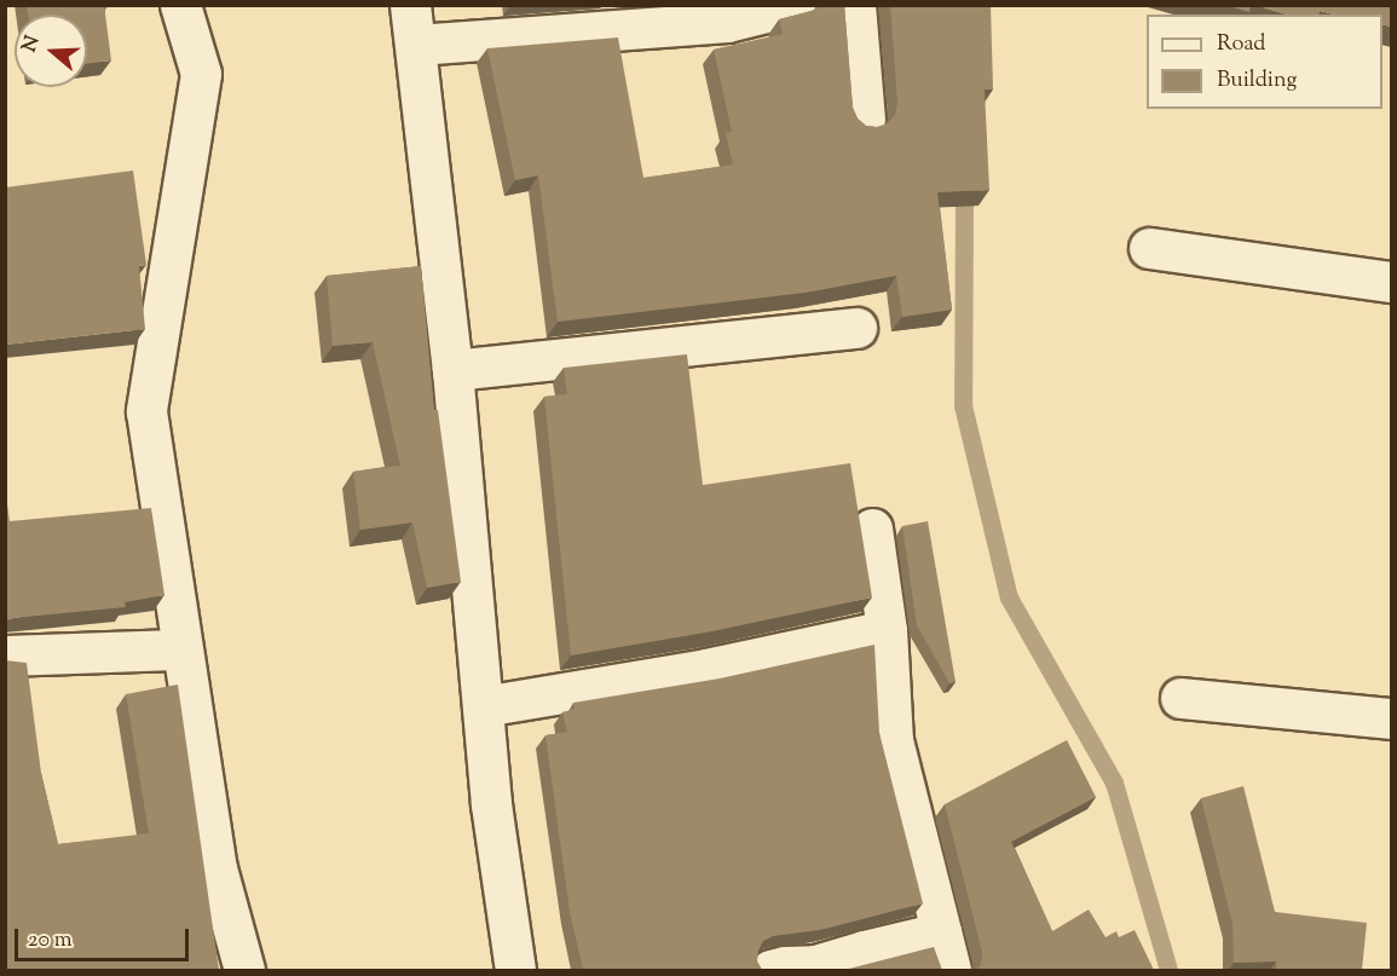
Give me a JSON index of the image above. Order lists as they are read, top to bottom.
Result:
{
  "legend": ["Road", "Building"],
  "scale_bar": "20 m",
  "north": "left"
}
